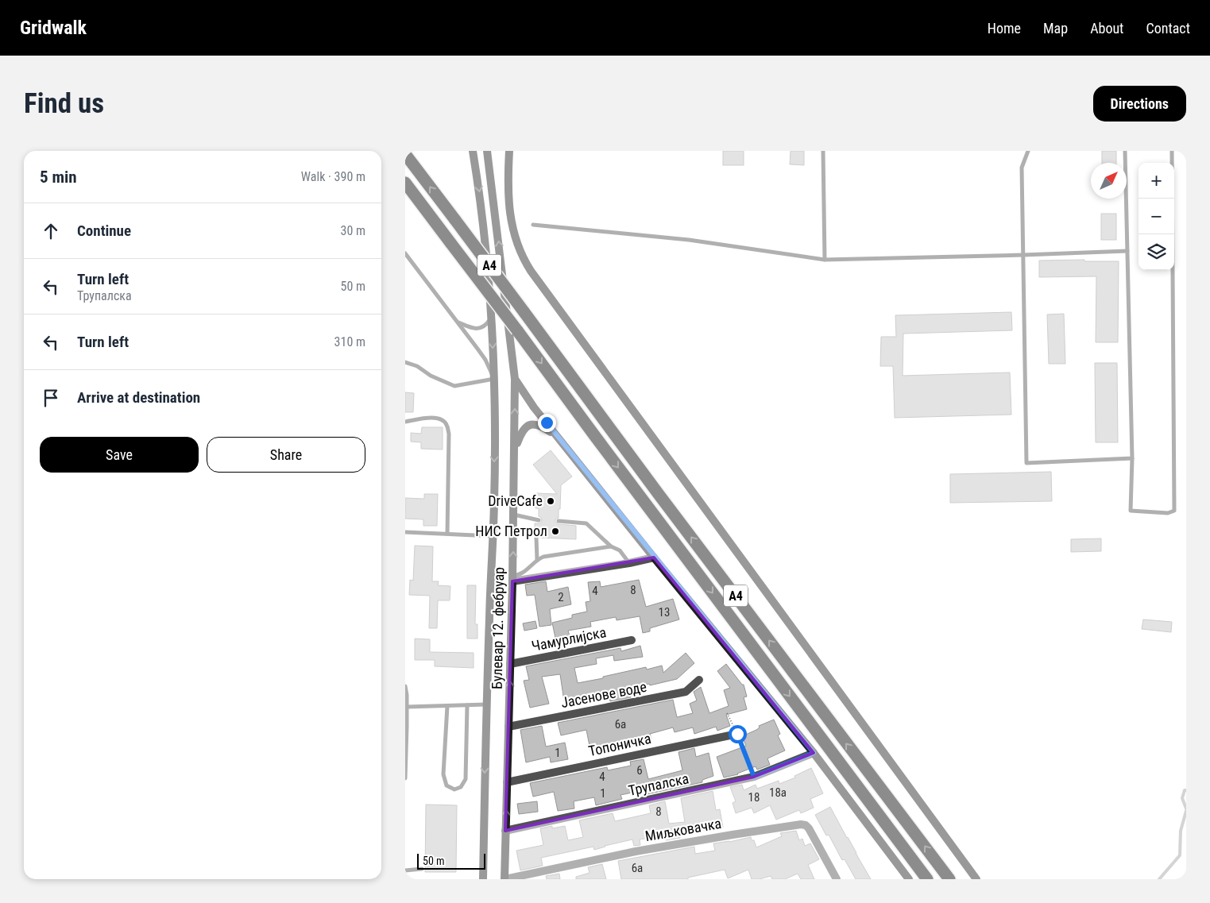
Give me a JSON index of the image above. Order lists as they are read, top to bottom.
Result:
{
  "streets": {
    "highway": ["A4"],
    "main road": ["Булевар 12. фебруар"],
    "street": [
      "Чамурлијска",
      "Јасенове воде",
      "Топоничка",
      "Трупалска",
      "Миљковачка"
    ]
  },
  "crossings": [
    ["Булевар 12. фебруар", "Чамурлијска"],
    ["Булевар 12. фебруар", "Јасенове воде"],
    ["Булевар 12. фебруар", "Топоничка"],
    ["Булевар 12. фебруар", "Трупалска"],
    ["Булевар 12. фебруар", "Миљковачка"]
  ],
  "places": ["DriveCafe", "НИС Петрол"],
  "house_numbers": [
    "8",
    "4",
    "2",
    "13",
    "6a",
    "1",
    "6",
    "4",
    "18a",
    "1",
    "18",
    "8",
    "6a"
  ],
  "scale_bar": "50 m",
  "north": "top right",
  "page": {
    "header": "Gridwalk",
    "nav": [
      "Home",
      "Map",
      "About",
      "Contact"
    ],
    "buttons": [
      "Directions",
      ["Save", "Share"]
    ],
    "title": "Find us",
    "heading": ["5 min", "Walk · 390 m"],
    "map_buttons": ["+", "−"],
    "list": [
      ["Continue", "30 m"],
      ["Turn left", "Трупалска", "50 m"],
      ["Turn left", "310 m"],
      "Arrive at destination"
    ],
    "scale": "50 m"
  }
}
